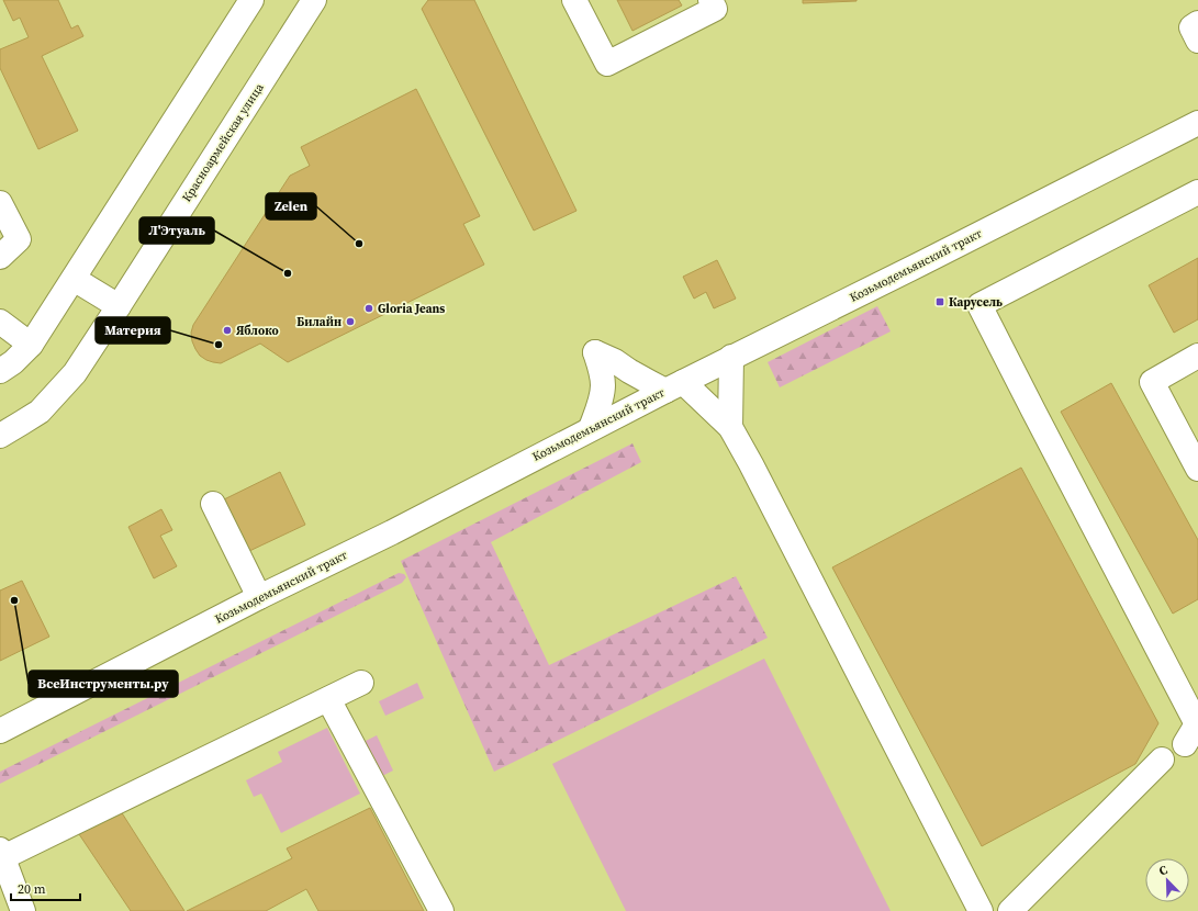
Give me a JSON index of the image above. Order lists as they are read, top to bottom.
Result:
{
  "streets": {
    "main road": ["Красноармейская улица", "Козьмодемьянский тракт"]
  },
  "places": {
    "other": [
      "Zelen",
      "Л'Этуаль",
      "Gloria Jeans",
      "Билайн",
      "Яблоко",
      "Материя",
      "ВсеИнструменты.ру"
    ],
    "transit": ["Карусель"]
  },
  "scale_bar": "20 m",
  "north": "top left"
}
